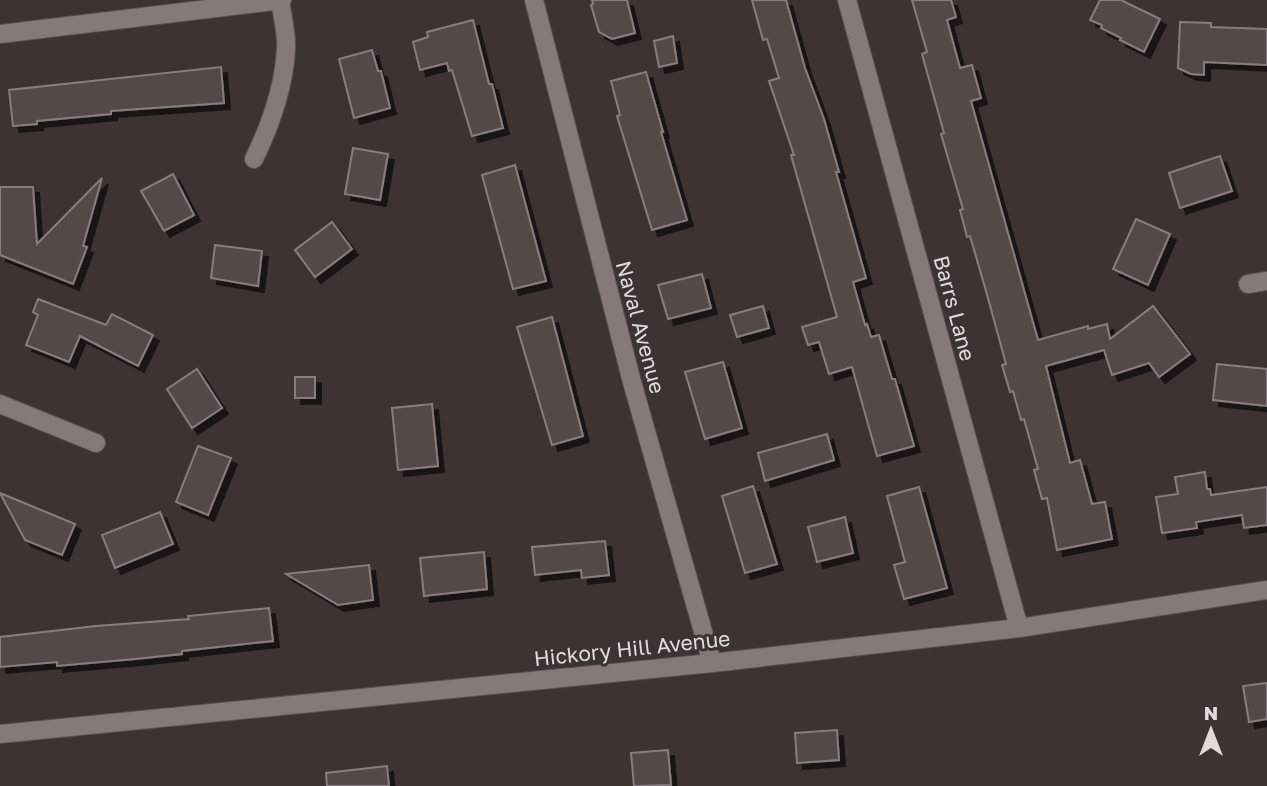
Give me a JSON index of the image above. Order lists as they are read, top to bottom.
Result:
{
  "streets": {
    "street": ["Barrs Lane", "Naval Avenue", "Hickory Hill Avenue"]
  },
  "crossings": [
    ["Barrs Lane", "Hickory Hill Avenue"],
    ["Naval Avenue", "Hickory Hill Avenue"]
  ],
  "north": "top"
}
